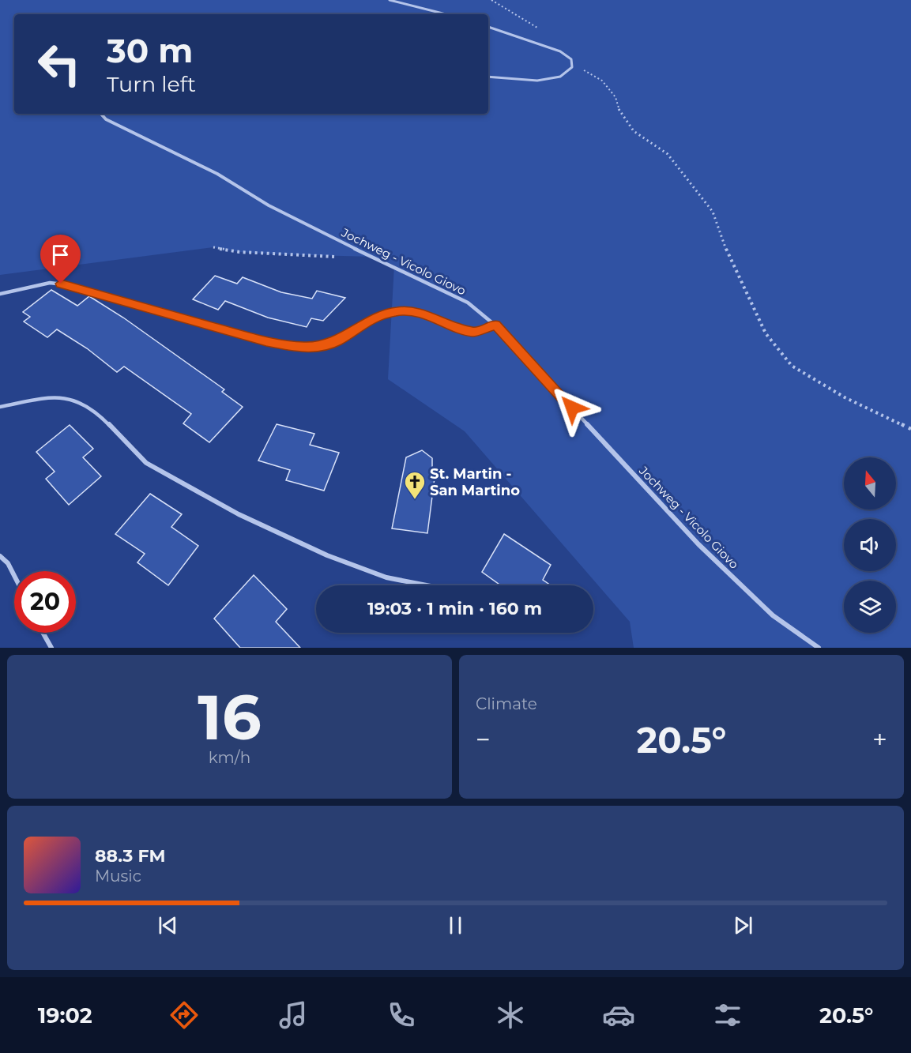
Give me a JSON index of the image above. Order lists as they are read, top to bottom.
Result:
{
  "streets": {
    "lane": ["Jochweg - Vicolo Giovo"]
  },
  "places": {
    "church": ["St. Martin - San Martino"]
  },
  "north": "top",
  "page": {
    "turn": ["30 m", "Turn left"],
    "limit": "20",
    "trip": "19:03 · 1 min · 160 m",
    "tile": [
      ["16", "km/h"],
      "Climate"
    ],
    "heat": ["−", "20.5°", "+"],
    "song": ["88.3 FM", "Music"],
    "tabs": ["19:02", "20.5°"]
  }
}
